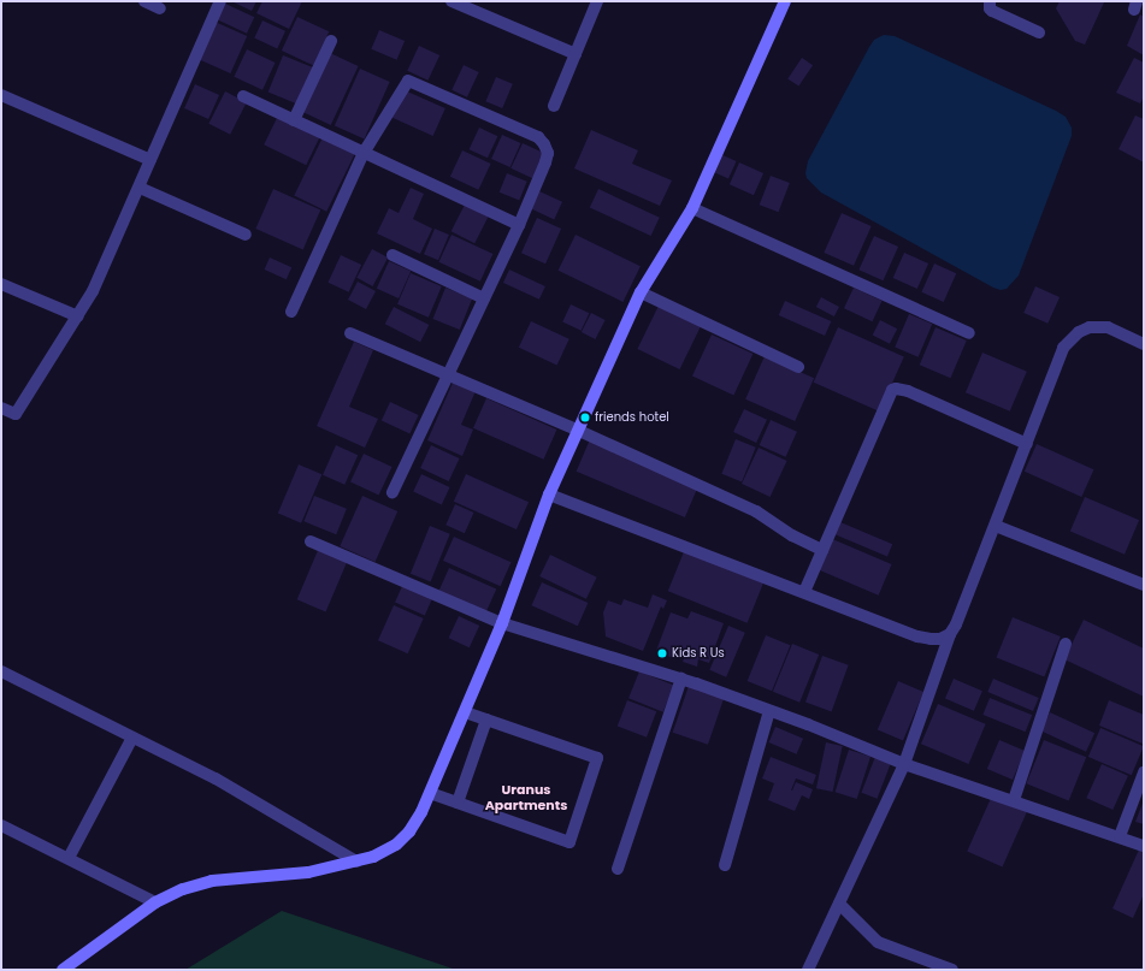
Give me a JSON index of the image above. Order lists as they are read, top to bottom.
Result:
{
  "districts": ["Uranus Apartments"],
  "places": ["friends hotel", "Kids R Us"]
}
